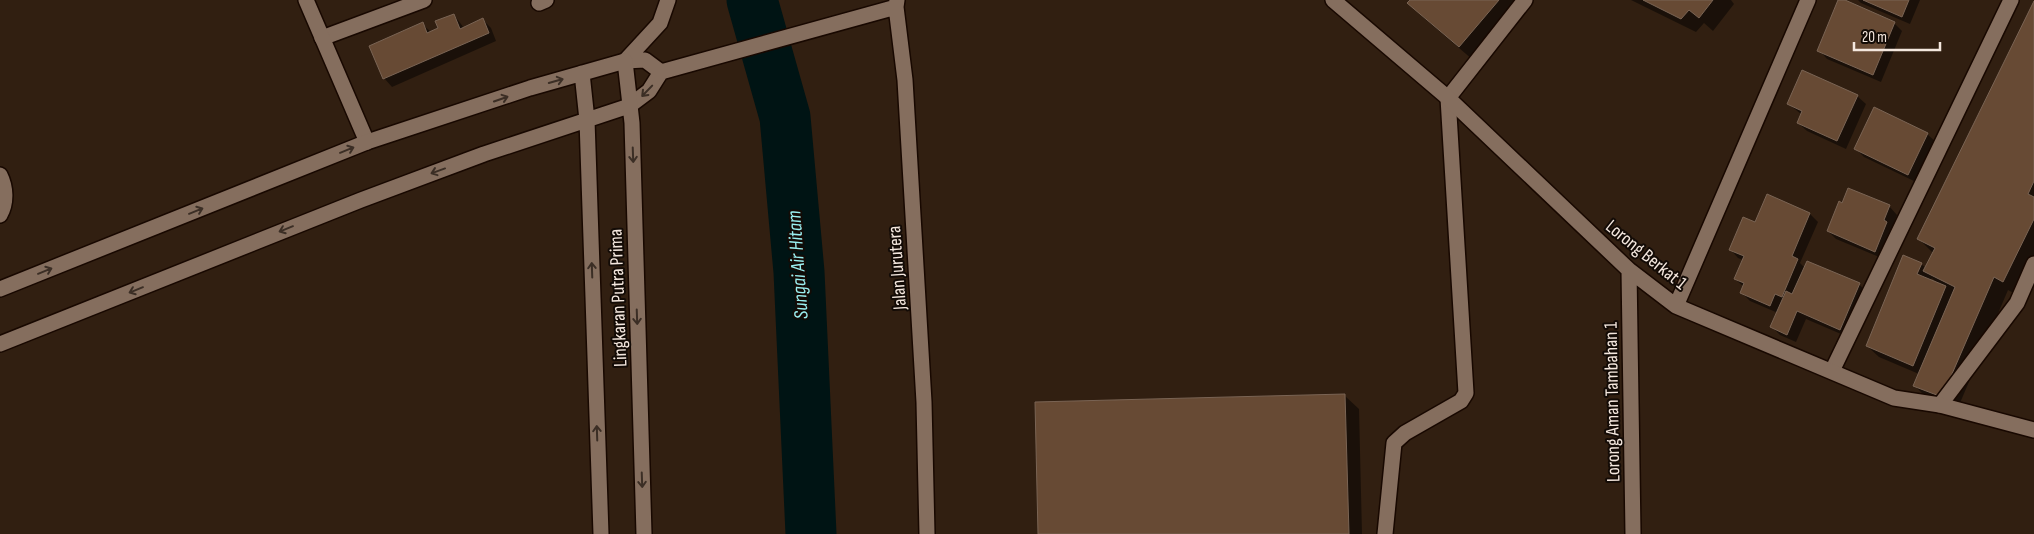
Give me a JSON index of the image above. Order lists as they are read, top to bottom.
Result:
{
  "streets": {
    "street": [
      "Lorong Berkat 1",
      "Jalan Jurutera",
      "Lingkaran Putra Prima",
      "Lorong Aman Tambahan 1"
    ]
  },
  "crossings": [
    ["Lorong Berkat 1", "Lorong Aman Tambahan 1"]
  ],
  "water": ["Sungai Air Hitam"],
  "scale_bar": "20 m"
}
